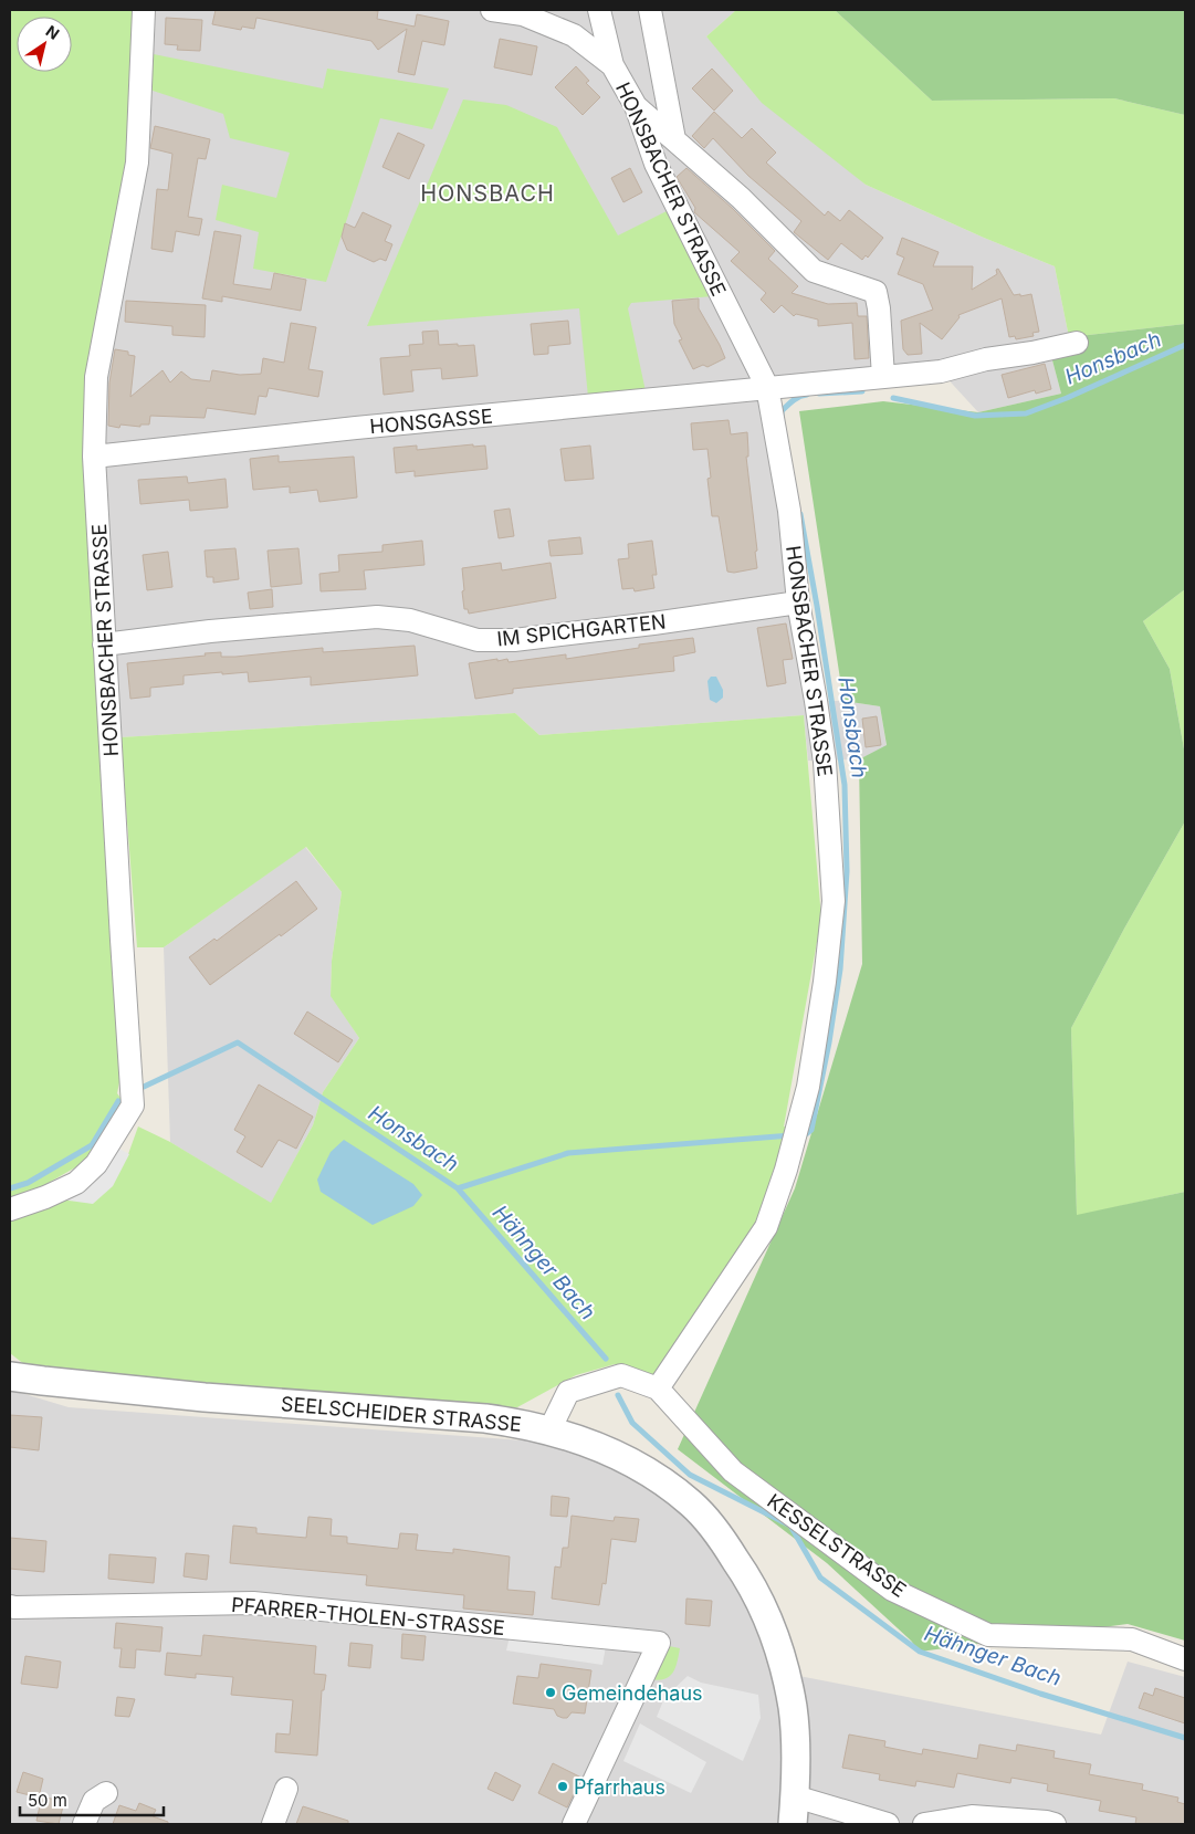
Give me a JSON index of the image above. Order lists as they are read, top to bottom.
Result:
{
  "streets": {
    "street": [
      "HONSBACHER STRASSE",
      "HONSGASSE",
      "IM SPICHGARTEN",
      "SEELSCHEIDER STRASSE",
      "KESSELSTRASSE",
      "PFARRER-THOLEN-STRASSE"
    ]
  },
  "crossings": [
    ["HONSBACHER STRASSE", "HONSGASSE"],
    ["HONSBACHER STRASSE", "IM SPICHGARTEN"],
    ["HONSBACHER STRASSE", "KESSELSTRASSE"],
    ["SEELSCHEIDER STRASSE", "KESSELSTRASSE"]
  ],
  "districts": ["HONSBACH"],
  "water": ["Honsbach", "Hähnger Bach"],
  "places": ["Gemeindehaus", "Pfarrhaus"],
  "scale_bar": "50 m",
  "north": "top right"
}
